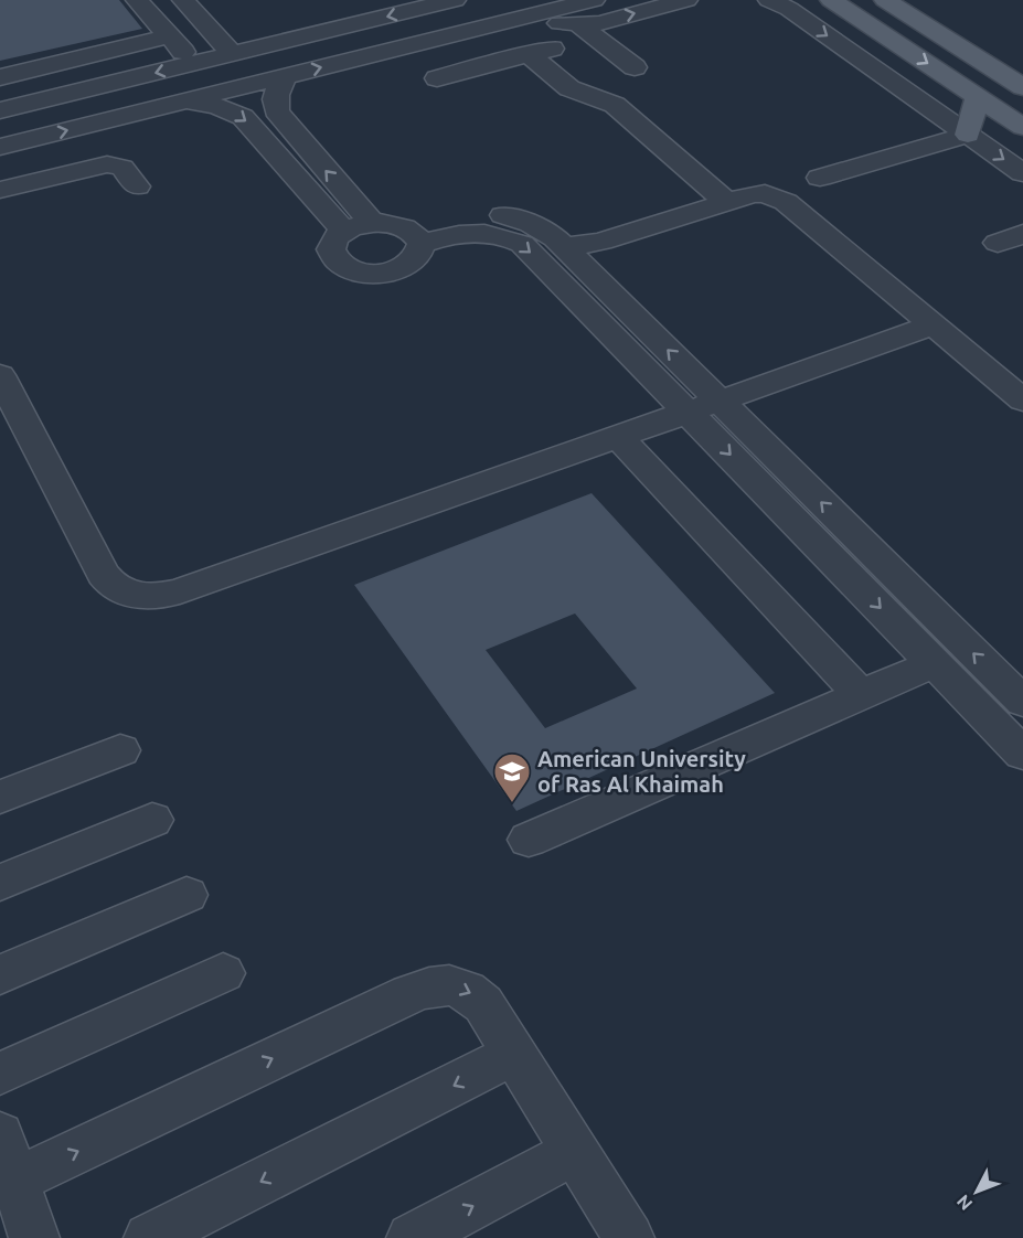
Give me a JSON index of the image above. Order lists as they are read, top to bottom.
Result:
{
  "places": {
    "school or university": ["American University of Ras Al Khaimah"]
  },
  "north": "bottom left"
}
